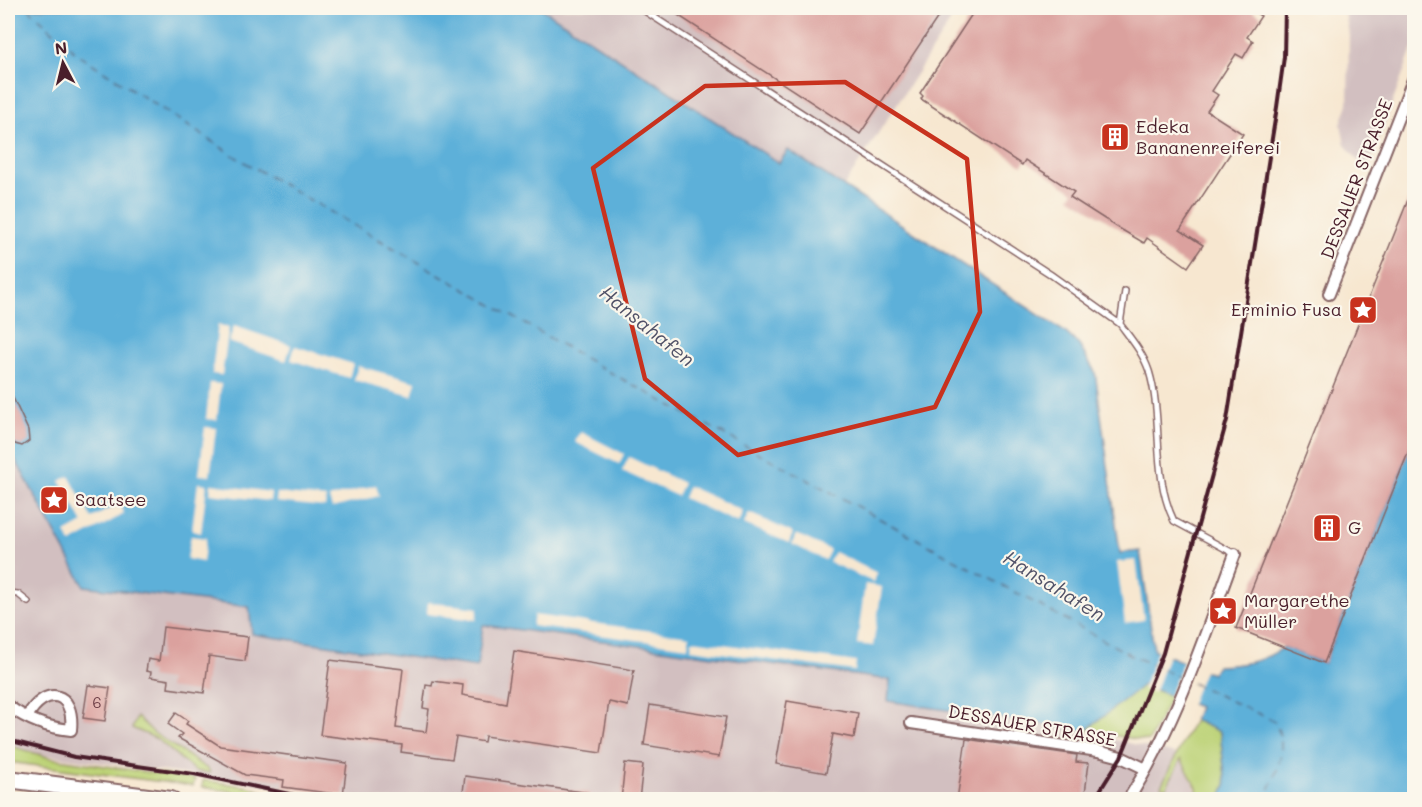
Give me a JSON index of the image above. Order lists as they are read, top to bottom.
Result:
{
  "streets": {
    "street": ["DESSAUER STRASSE"]
  },
  "water": ["Hansahafen"],
  "places": {
    "building": ["Edeka Bananenreiferei", "G"],
    "place": ["Erminio Fusa", "Saatsee", "Margarethe Müller"]
  },
  "house_numbers": ["6"],
  "north": "top"
}
